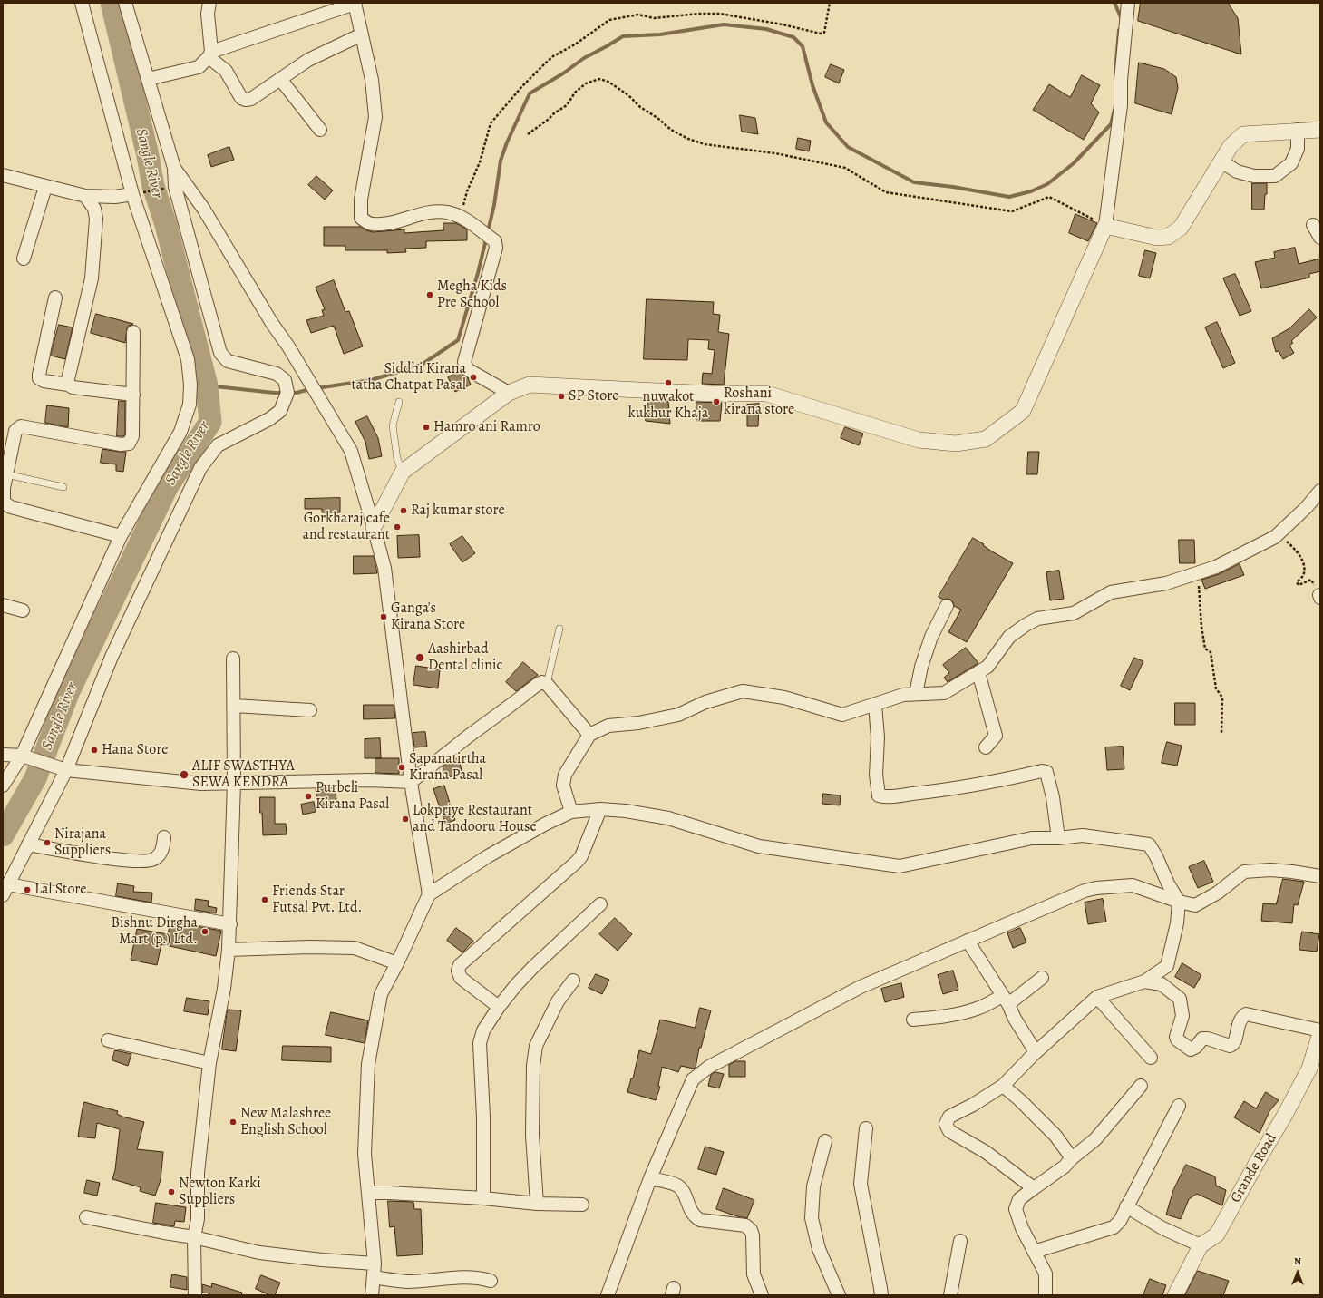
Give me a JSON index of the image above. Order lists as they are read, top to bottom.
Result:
{
  "streets": {
    "street": ["Grande Road"]
  },
  "water": ["Sangle River"],
  "places": [
    "Megha Kids Pre School",
    "Siddhi Kirana tatha Chatpat Pasal",
    "nuwakot kukhur Khaja",
    "SP Store",
    "Roshani kirana store",
    "Hamro ani Ramro",
    "Raj kumar store",
    "Gorkharaj cafe and restaurant",
    "Ganga's Kirana Store",
    "Aashirbad Dental clinic",
    "Hana Store",
    "Sapanatirtha Kirana Pasal",
    "ALIF SWASTHYA SEWA KENDRA",
    "Purbeli Kirana Pasal",
    "Lokpriye Restaurant and Tandooru House",
    "Nirajana Suppliers",
    "Lal Store",
    "Friends Star Futsal Pvt. Ltd.",
    "Bishnu Dirgha Mart (p.) Ltd.",
    "New Malashree English School",
    "Newton Karki Suppliers"
  ],
  "north": "top"
}
